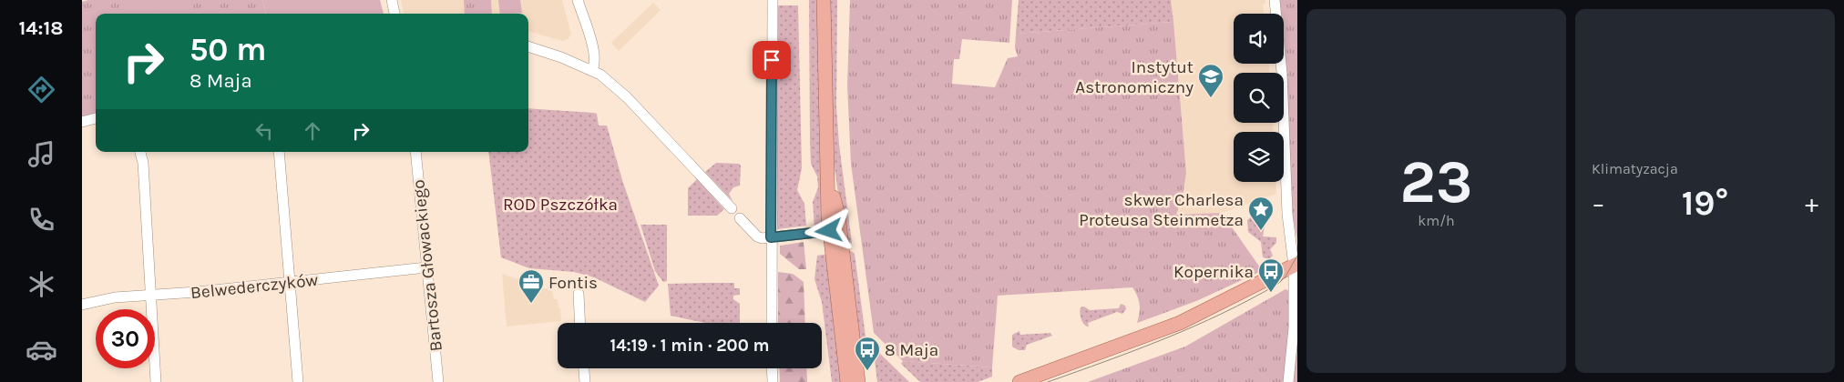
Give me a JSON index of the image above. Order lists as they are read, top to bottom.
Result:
{
  "streets": {
    "street": ["Bartosza Głowackiego", "Belwederczyków"]
  },
  "crossings": [
    ["Bartosza Głowackiego", "Belwederczyków"]
  ],
  "parks": ["ROD Pszczółka"],
  "places": {
    "school or university": ["Instytut Astronomiczny"],
    "place": ["skwer Charlesa Proteusa Steinmetza"],
    "bus stop": ["Kopernika", "8 Maja"],
    "office": ["Fontis"]
  },
  "page": {
    "tabs": "14:18",
    "tile": [
      ["23", "km/h"],
      "Klimatyzacja"
    ],
    "turn": ["50 m", "8 Maja"],
    "heat": ["−", "19°", "+"],
    "limit": "30",
    "trip": "14:19 · 1 min · 200 m"
  }
}
